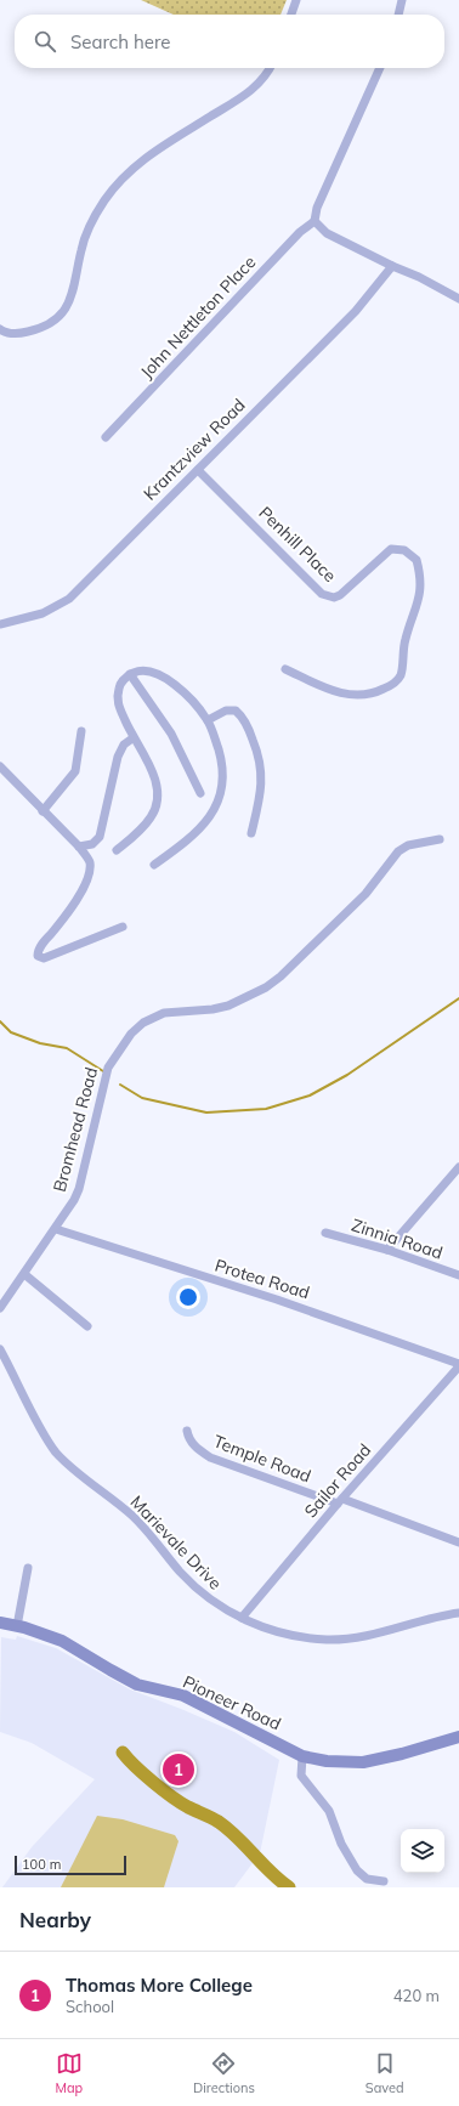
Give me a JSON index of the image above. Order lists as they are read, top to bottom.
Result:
{
  "streets": {
    "main road": ["Pioneer Road"],
    "street": [
      "John Nettleton Place",
      "Krantzview Road",
      "Penhill Place",
      "Bromhead Road",
      "Zinnia Road",
      "Protea Road",
      "Temple Road",
      "Sailor Road",
      "Marievale Drive"
    ]
  },
  "crossings": [
    ["Krantzview Road", "Penhill Place"],
    ["Bromhead Road", "Protea Road"],
    ["Protea Road", "Sailor Road"],
    ["Temple Road", "Sailor Road"],
    ["Sailor Road", "Marievale Drive"]
  ],
  "scale_bar": "100 m",
  "page": {
    "search": "Search here",
    "pins": "1",
    "scale": "100 m",
    "heading": "Nearby",
    "list": [
      {
        "mark": "1",
        "name": "Thomas More College",
        "note": "School",
        "value": "420 m"
      }
    ],
    "nav": ["Map", "Directions", "Saved"]
  }
}
